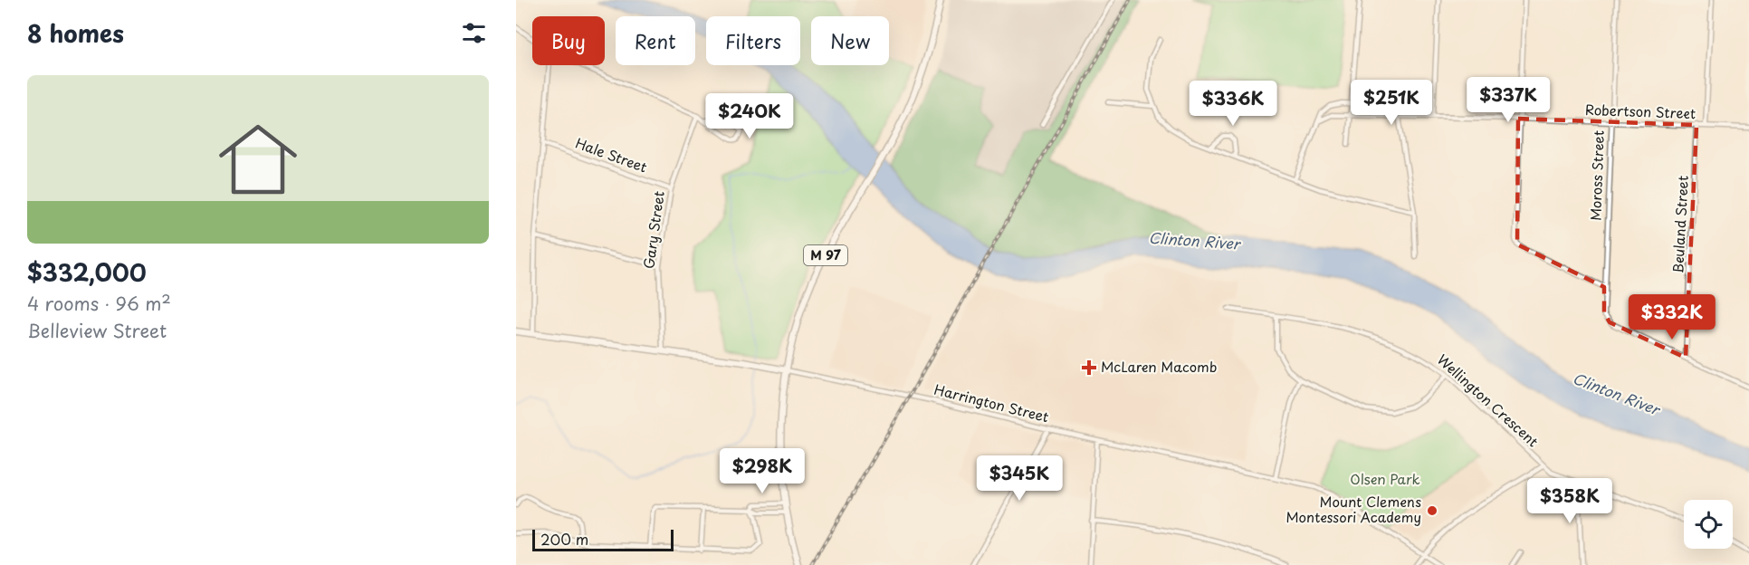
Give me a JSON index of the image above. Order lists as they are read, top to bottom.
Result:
{
  "streets": {
    "main road": ["M 97", "Harrington Street"],
    "street": [
      "Robertson Street",
      "Hale Street",
      "Moross Street",
      "Beuland Street",
      "Gary Street",
      "Wellington Crescent"
    ]
  },
  "crossings": [
    ["Robertson Street", "Moross Street"],
    ["Robertson Street", "Beuland Street"],
    ["Hale Street", "Gary Street"],
    ["Moross Street", "Beuland Street"],
    ["Gary Street", "Harrington Street"],
    ["M 97", "Harrington Street"]
  ],
  "water": ["Clinton River"],
  "parks": ["Olsen Park"],
  "places": {
    "health": ["McLaren Macomb"],
    "other": ["Mount Clemens Montessori Academy"]
  },
  "scale_bar": "200 m",
  "page": {
    "heading": "8 homes",
    "chip": [
      "Buy",
      "Rent",
      "Filters",
      "New"
    ],
    "list": [
      {
        "name": "$332,000",
        "note": "4 rooms · 96 m² · Belleview Street"
      }
    ],
    "price": [
      "$337K",
      "$251K",
      "$336K",
      "$240K",
      "$332K",
      "$298K",
      "$345K",
      "$358K"
    ],
    "scale": "200 m"
  }
}
